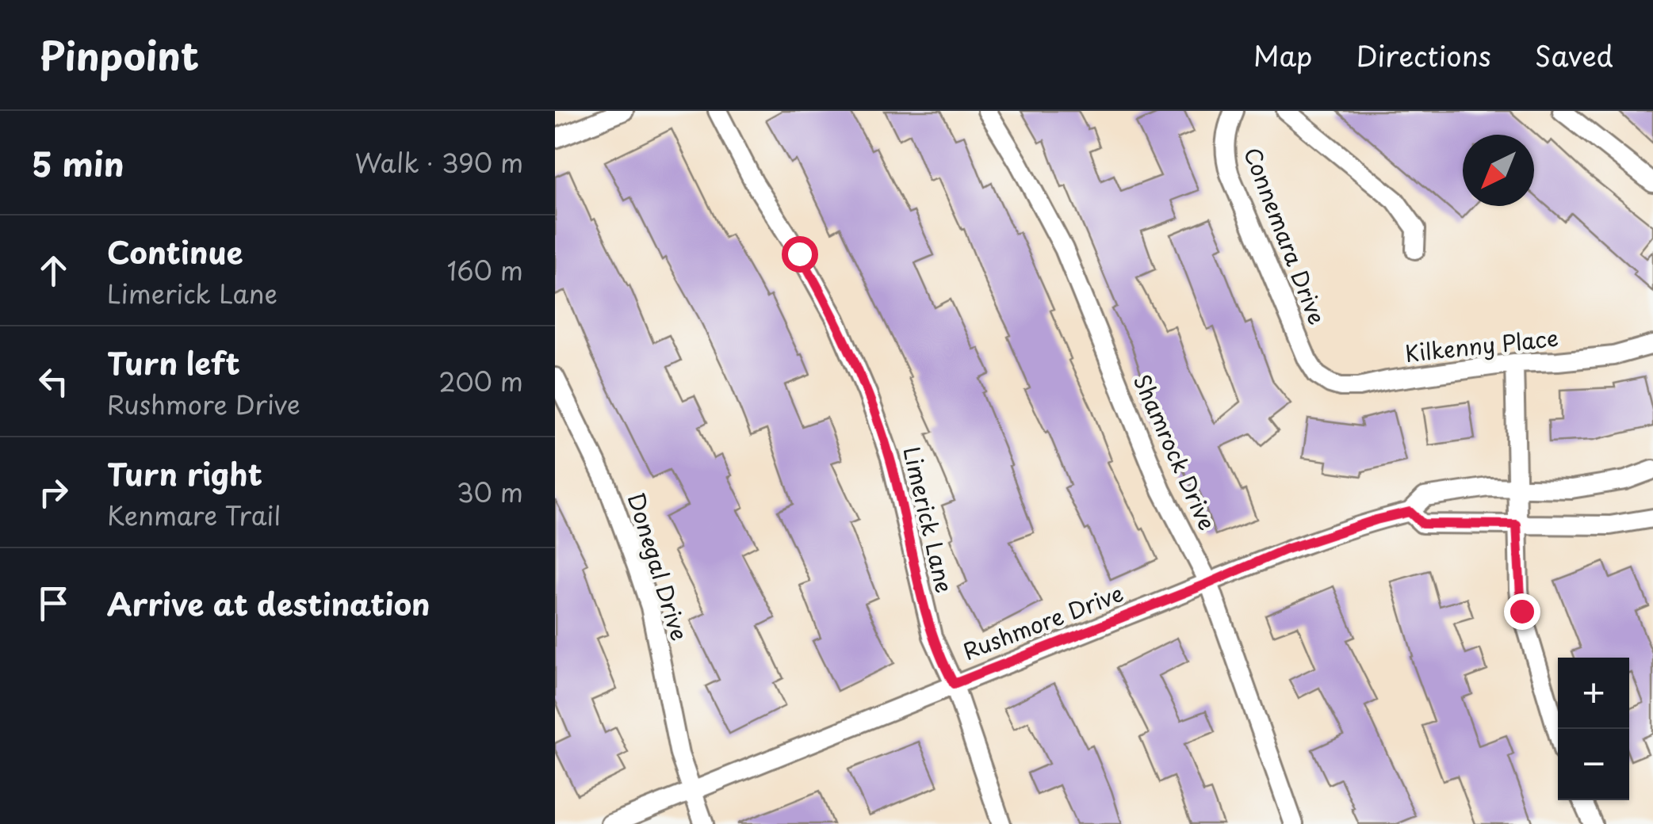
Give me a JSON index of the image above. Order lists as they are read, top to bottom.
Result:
{
  "streets": {
    "street": [
      "Connemara Drive",
      "Kilkenny Place",
      "Shamrock Drive",
      "Limerick Lane",
      "Donegal Drive",
      "Rushmore Drive"
    ]
  },
  "crossings": [
    ["Connemara Drive", "Kilkenny Place"],
    ["Shamrock Drive", "Rushmore Drive"],
    ["Limerick Lane", "Rushmore Drive"],
    ["Donegal Drive", "Rushmore Drive"]
  ],
  "north": "bottom left",
  "page": {
    "header": "Pinpoint",
    "nav": ["Map", "Directions", "Saved"],
    "heading": ["5 min", "Walk · 390 m"],
    "list": [
      ["Continue", "Limerick Lane", "160 m"],
      ["Turn left", "Rushmore Drive", "200 m"],
      ["Turn right", "Kenmare Trail", "30 m"],
      "Arrive at destination"
    ],
    "map_buttons": ["+", "−"]
  }
}
